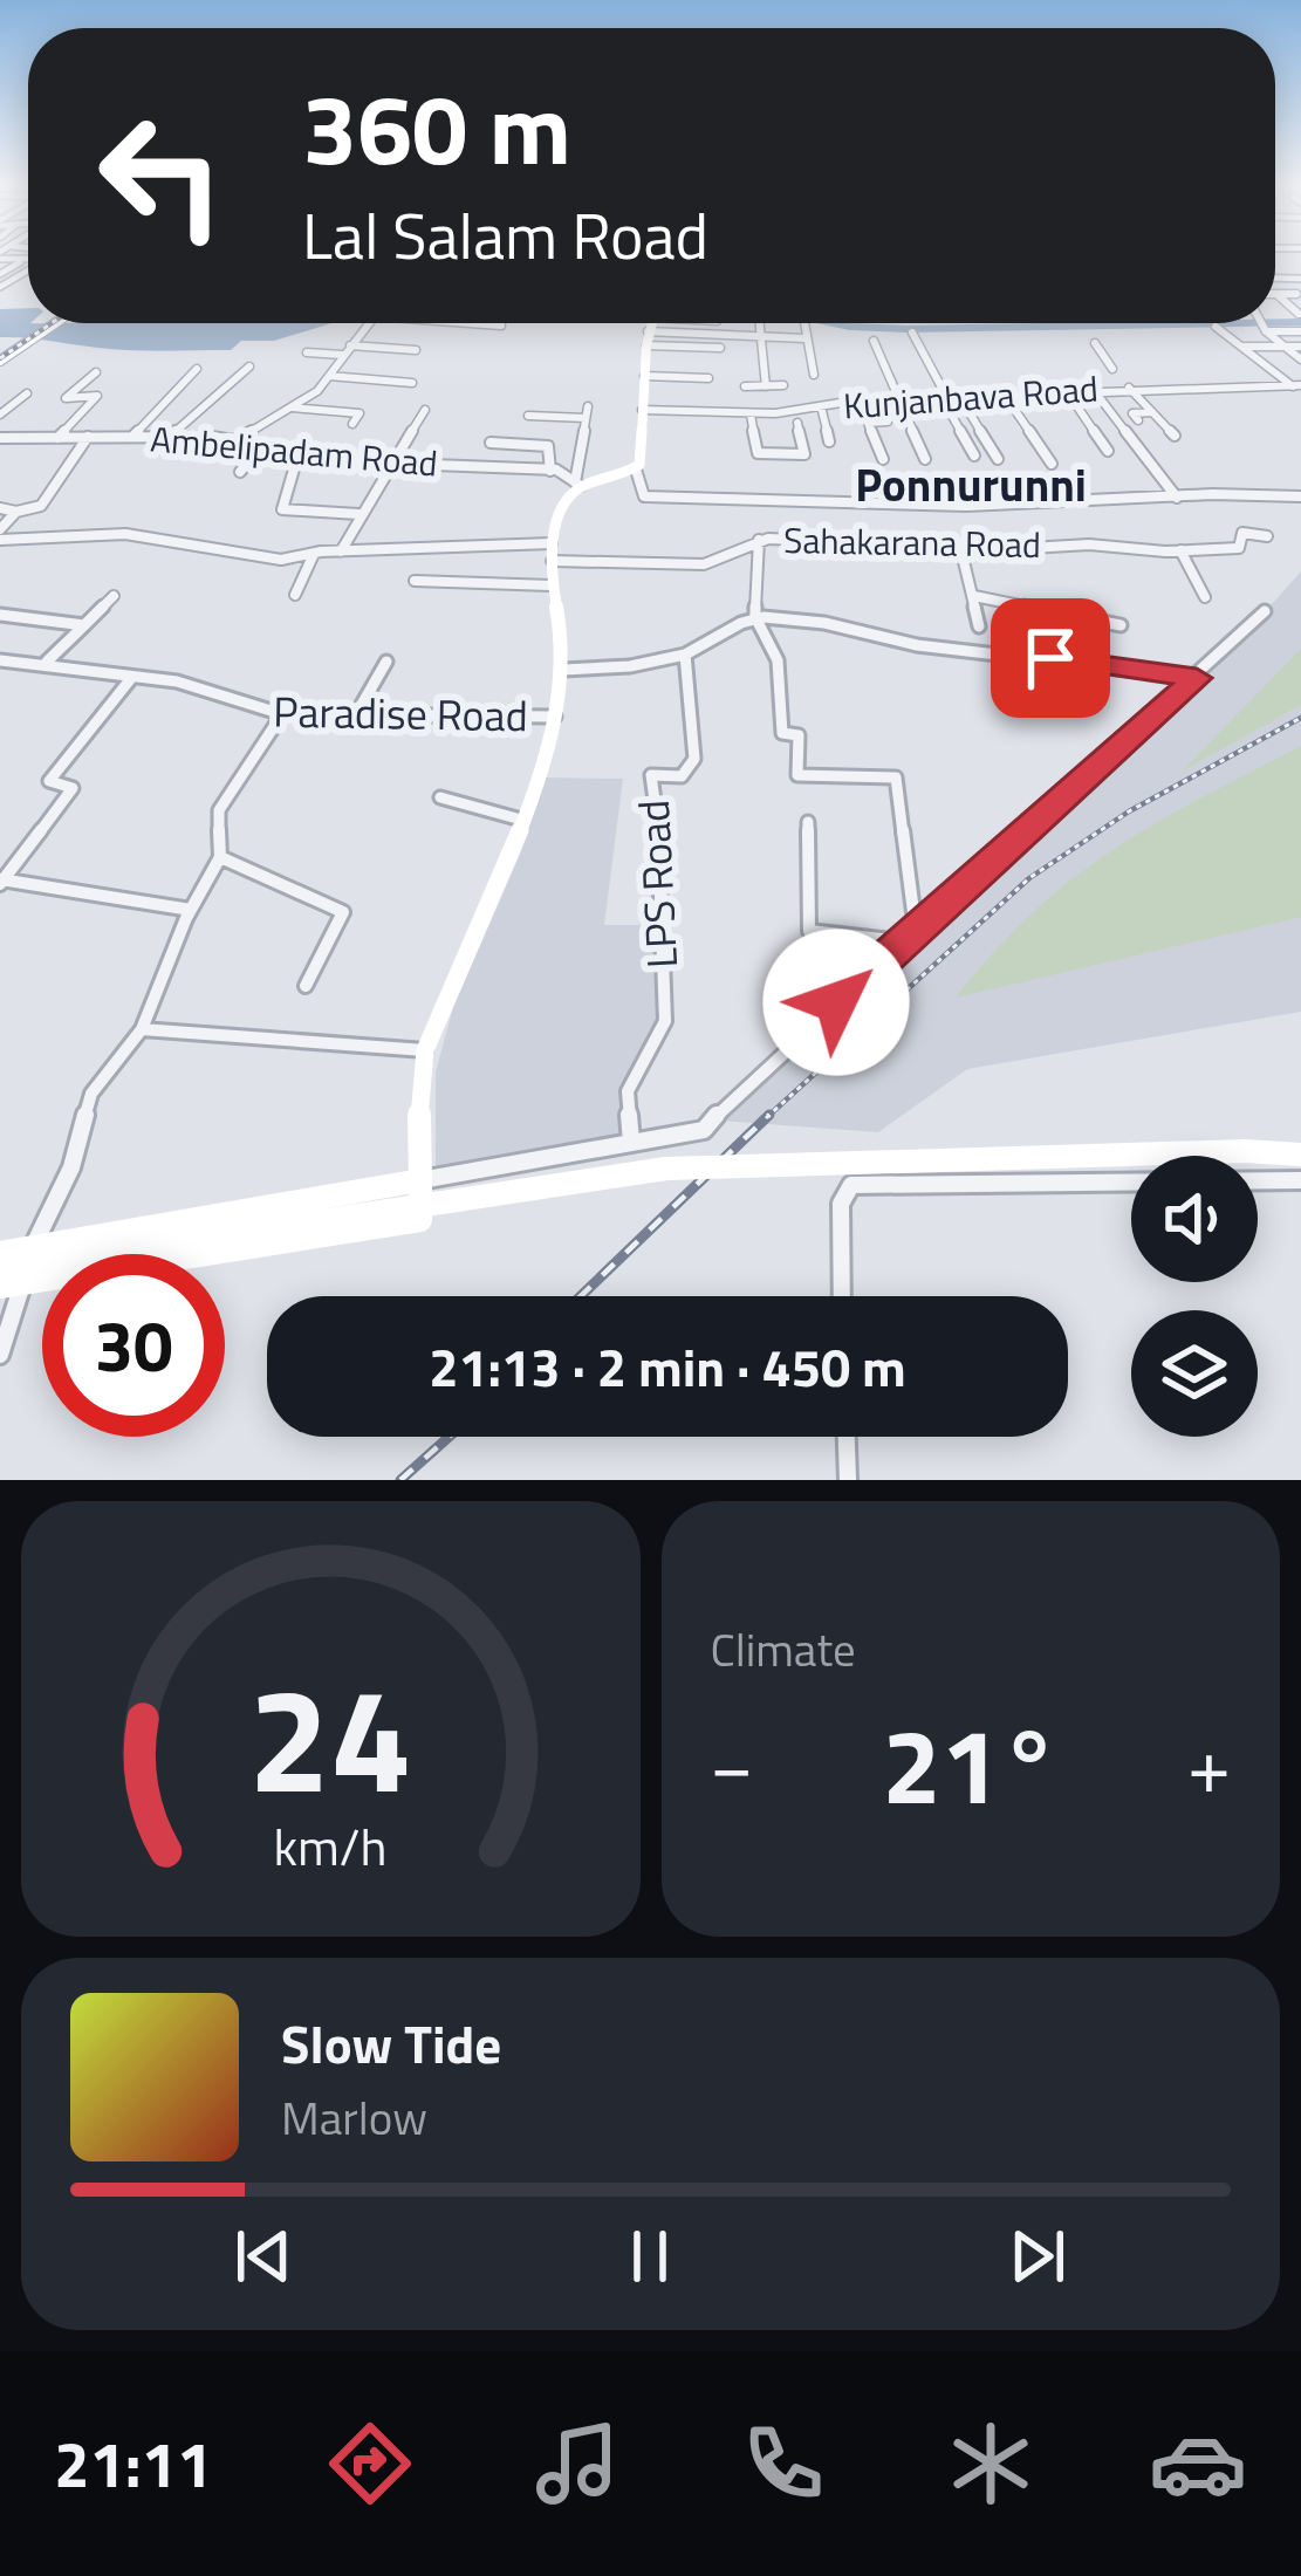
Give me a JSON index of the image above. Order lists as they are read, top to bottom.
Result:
{
  "streets": {
    "street": [
      "Kunjanbava Road",
      "Ambelipadam Road",
      "Sahakarana Road",
      "Paradise Road",
      "LPS Road"
    ]
  },
  "districts": ["Ponnurunni"],
  "page": {
    "turn": ["360 m", "Lal Salam Road"],
    "limit": "30",
    "trip": "21:13 · 2 min · 450 m",
    "tile": "Climate",
    "heat": ["−", "21°", "+"],
    "song": ["Slow Tide", "Marlow"],
    "tabs": "21:11",
    "gauge": ["24", "km/h"]
  }
}
